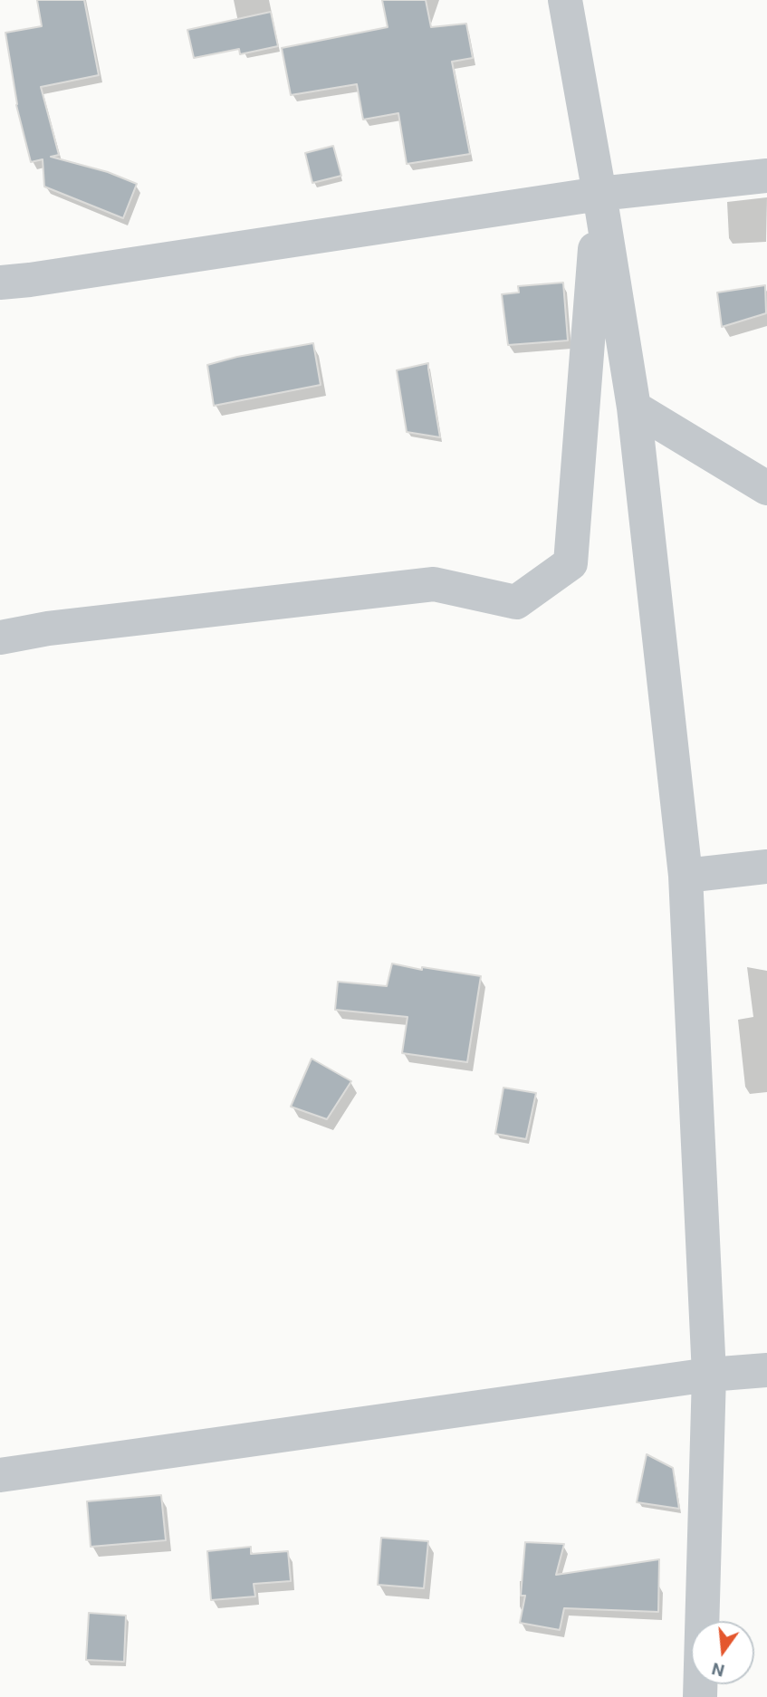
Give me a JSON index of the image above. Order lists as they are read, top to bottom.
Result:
{
  "north": "bottom"
}
